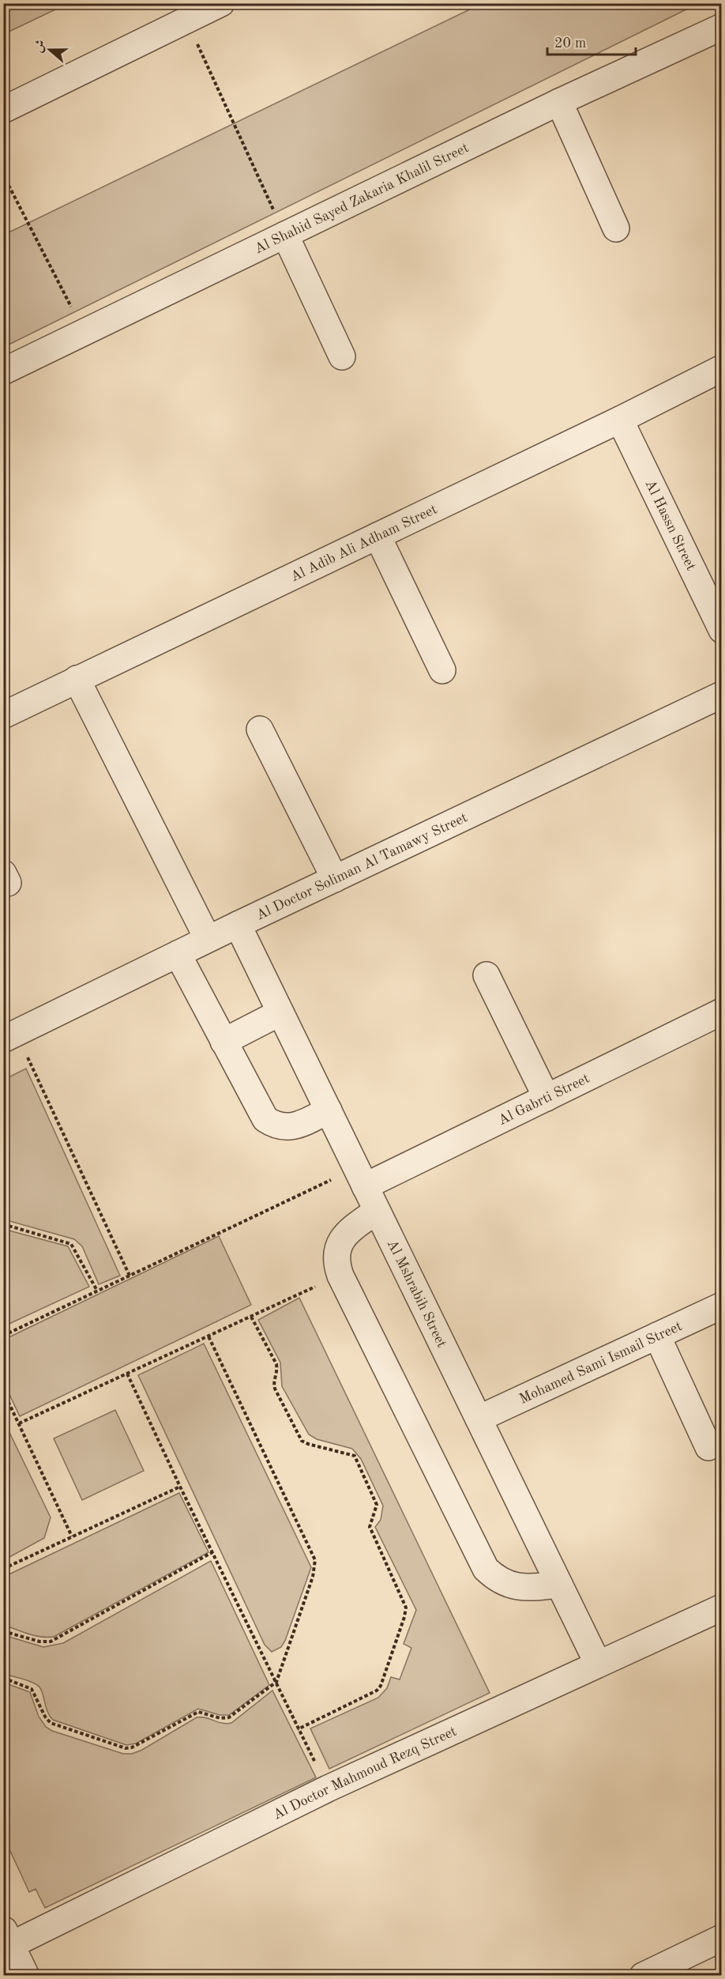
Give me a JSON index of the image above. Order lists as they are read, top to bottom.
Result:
{
  "streets": {
    "street": [
      "Al Shahid Sayed Zakaria Khalil Street",
      "Al Hassn Street",
      "Al Adib Ali Adham Street",
      "Al Doctor Soliman Al Tamawy Street",
      "Al Gabrti Street",
      "Al Mshrabih Street",
      "Mohamed Sami Ismail Street",
      "Al Doctor Mahmoud Rezq Street"
    ]
  },
  "crossings": [
    ["Al Hassn Street", "Al Adib Ali Adham Street"],
    ["Al Doctor Soliman Al Tamawy Street", "Al Mshrabih Street"],
    ["Al Gabrti Street", "Al Mshrabih Street"],
    ["Al Mshrabih Street", "Mohamed Sami Ismail Street"],
    ["Al Mshrabih Street", "Al Doctor Mahmoud Rezq Street"]
  ],
  "scale_bar": "20 m",
  "north": "left"
}
